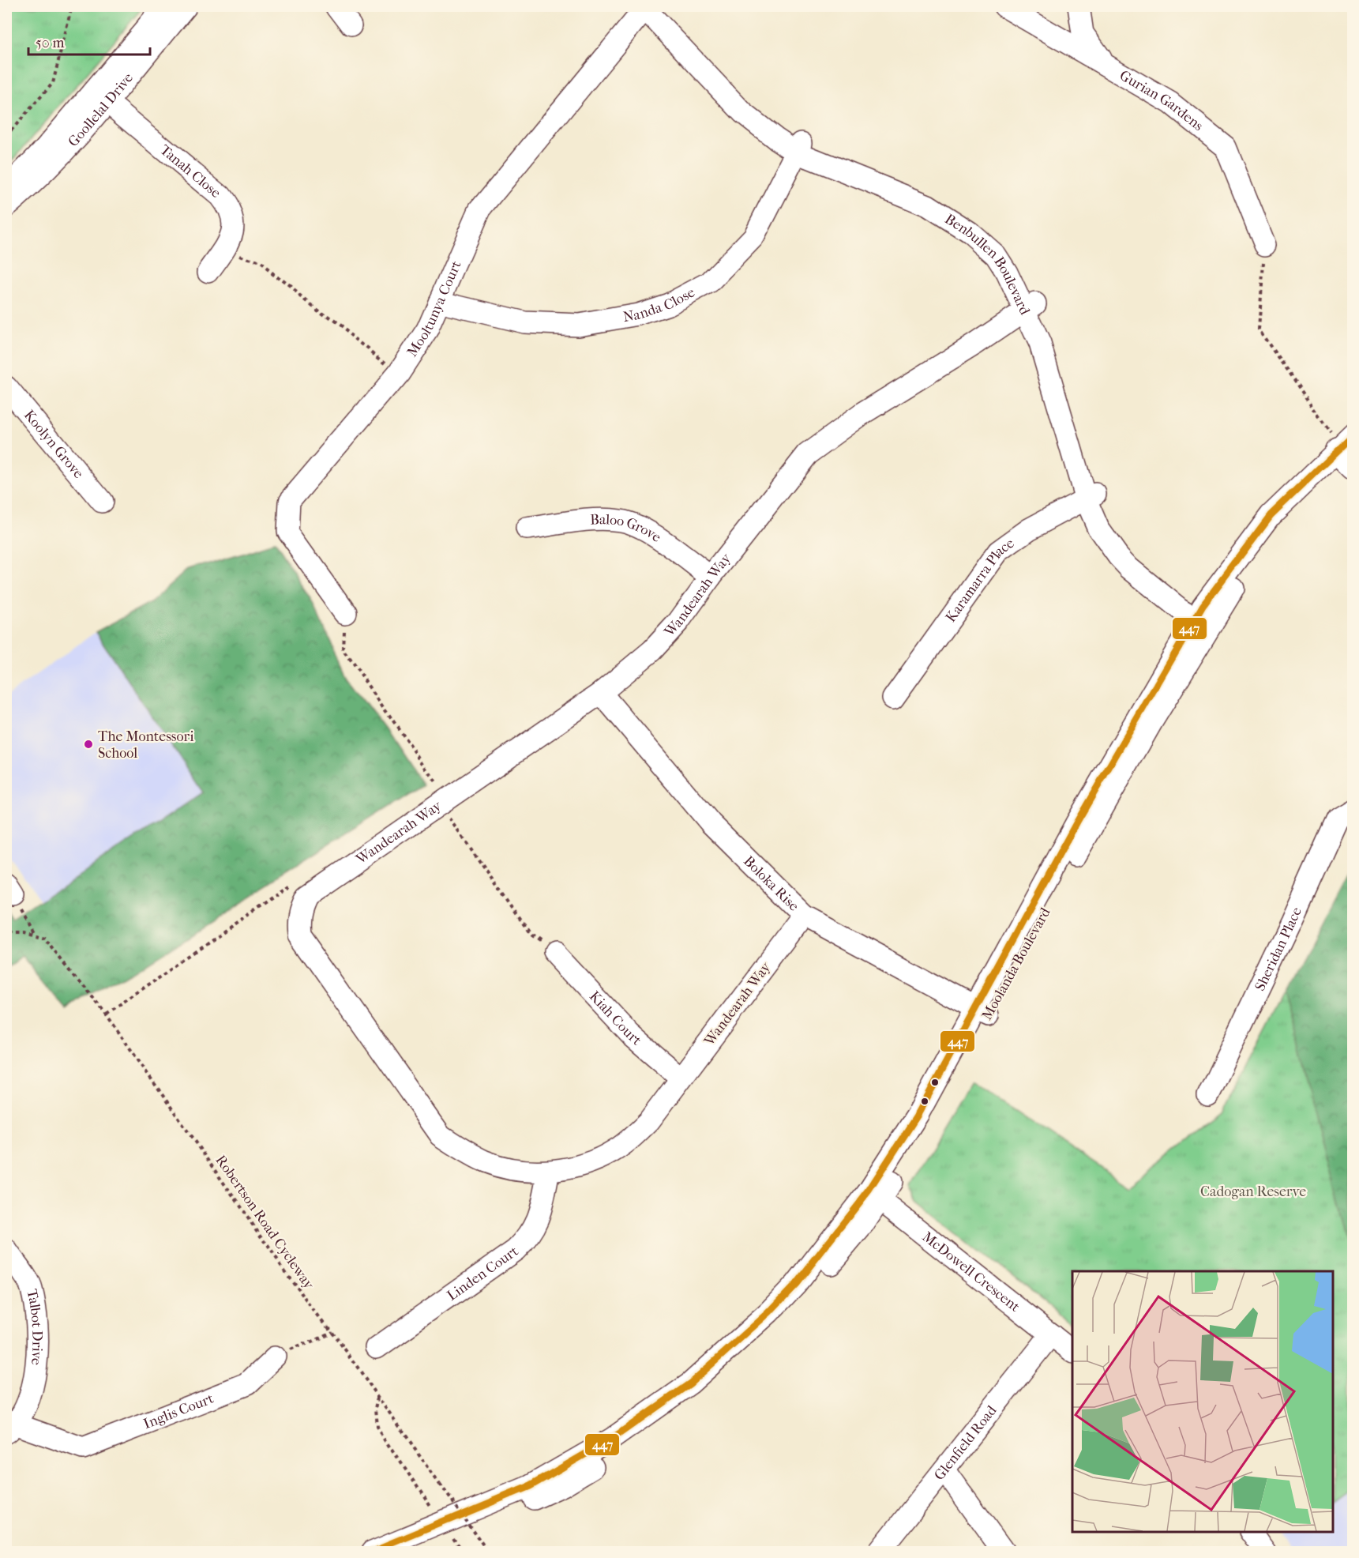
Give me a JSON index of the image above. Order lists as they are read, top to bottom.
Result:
{
  "streets": {
    "street": [
      "Gurian Gardens",
      "Goollelal Drive",
      "Tanah Close",
      "Benbullen Boulevard",
      "Nanda Close",
      "Mooltunya Court",
      "Koolyn Grove",
      "Baloo Grove",
      "Karamarra Place",
      "Wandearah Way",
      "Boloka Rise",
      "Sheridan Place",
      "Moolanda Boulevard",
      "Kiah Court",
      "McDowell Crescent",
      "Linden Court",
      "Talbot Drive",
      "Inglis Court",
      "Glenfield Road"
    ],
    "path": ["Robertson Road Cycleway"]
  },
  "crossings": [
    ["Goollelal Drive", "Tanah Close"],
    ["Benbullen Boulevard", "Nanda Close"],
    ["Benbullen Boulevard", "Mooltunya Court"],
    ["Benbullen Boulevard", "Karamarra Place"],
    ["Benbullen Boulevard", "Wandearah Way"],
    ["Benbullen Boulevard", "Moolanda Boulevard"],
    ["Nanda Close", "Mooltunya Court"],
    ["Baloo Grove", "Wandearah Way"],
    ["Wandearah Way", "Boloka Rise"],
    ["Wandearah Way", "Kiah Court"],
    ["Wandearah Way", "Linden Court"],
    ["Boloka Rise", "Moolanda Boulevard"],
    ["Moolanda Boulevard", "McDowell Crescent"],
    ["McDowell Crescent", "Glenfield Road"],
    ["Talbot Drive", "Inglis Court"]
  ],
  "parks": ["Cadogan Reserve"],
  "places": ["The Montessori School"],
  "lines": ["transit line 447"],
  "scale_bar": "50 m"
}
